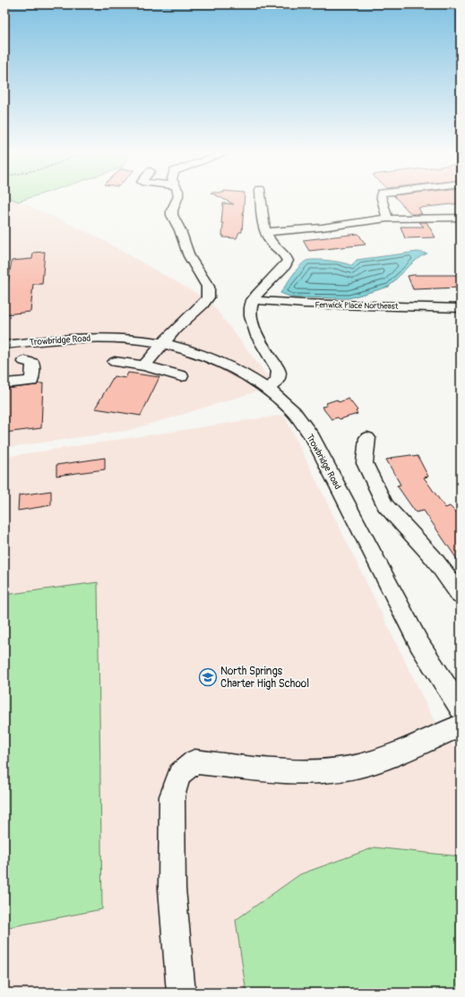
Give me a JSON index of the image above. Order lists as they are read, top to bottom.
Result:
{
  "streets": {
    "street": ["Fenwick Place Northeast", "Trowbridge Road"]
  },
  "places": {
    "school or university": ["North Springs Charter High School"]
  }
}
